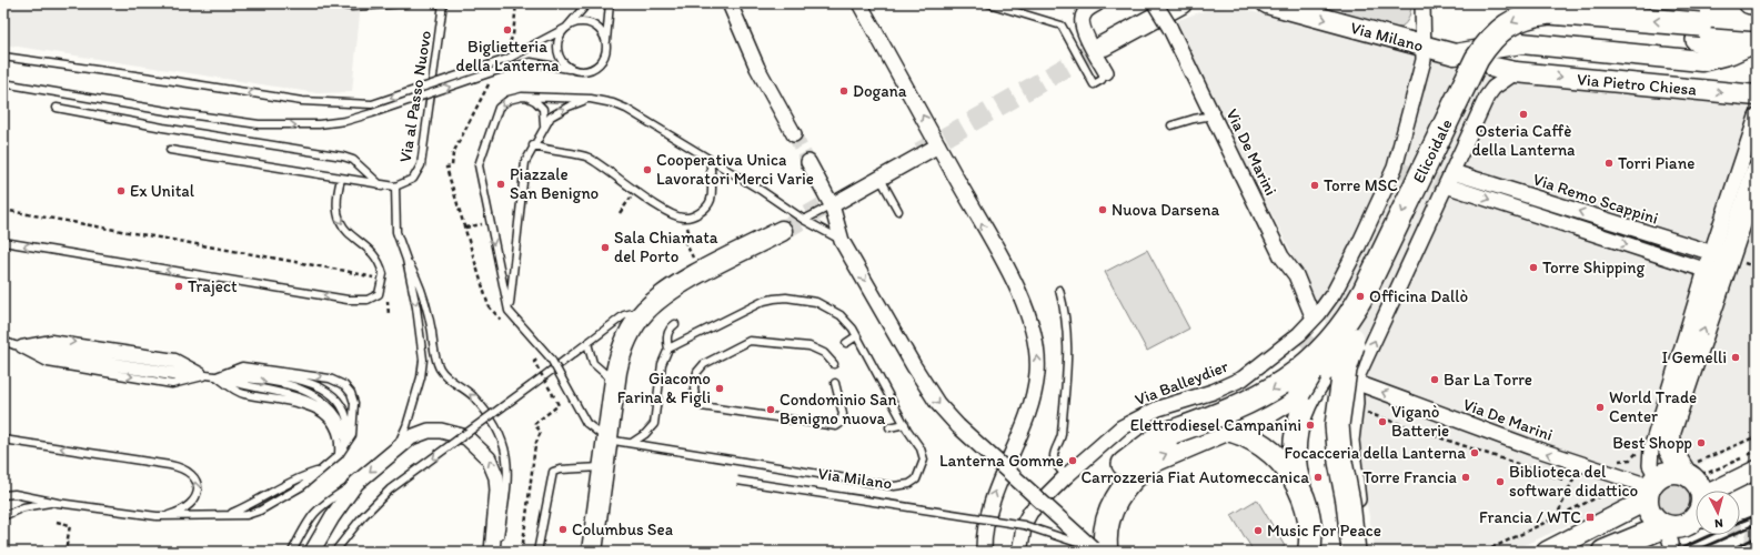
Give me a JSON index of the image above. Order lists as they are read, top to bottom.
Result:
{
  "streets": {
    "highway": ["Elicoidale"],
    "main road": ["Via Milano", "Via Pietro Chiesa"],
    "street": ["Via De Marini", "Via Remo Scappini", "Via Balleydier"],
    "lane": ["Via al Passo Nuovo"]
  },
  "crossings": [
    ["Via Milano", "Elicoidale"],
    ["Via Milano", "Via Balleydier"],
    ["Elicoidale", "Via De Marini"],
    ["Via De Marini", "Via Balleydier"]
  ],
  "one_way": ["Via Pietro Chiesa", "Via De Marini"],
  "places": {
    "other": [
      "Biglietteria della Lanterna",
      "Dogana",
      "Osteria Caffè della Lanterna",
      "Torri Piane",
      "Cooperativa Unica Lavoratori Merci Varie",
      "Piazzale San Benigno",
      "Torre MSC",
      "Ex Unital",
      "Nuova Darsena",
      "Sala Chiamata del Porto",
      "Torre Shipping",
      "Traject",
      "Officina Dallò",
      "I Gemelli",
      "Bar La Torre",
      "Giacomo Farina & Figli",
      "World Trade Center",
      "Condominio San Benigno nuova",
      "Viganò Batterie",
      "Elettrodiesel Campanini",
      "Best Shopp",
      "Focacceria della Lanterna",
      "Lanterna Gomme",
      "Carrozzeria Fiat Automeccanica",
      "Torre Francia",
      "Biblioteca del software didattico",
      "Columbus Sea",
      "Music For Peace"
    ],
    "transit": ["Francia / WTC"]
  },
  "north": "bottom"
}
